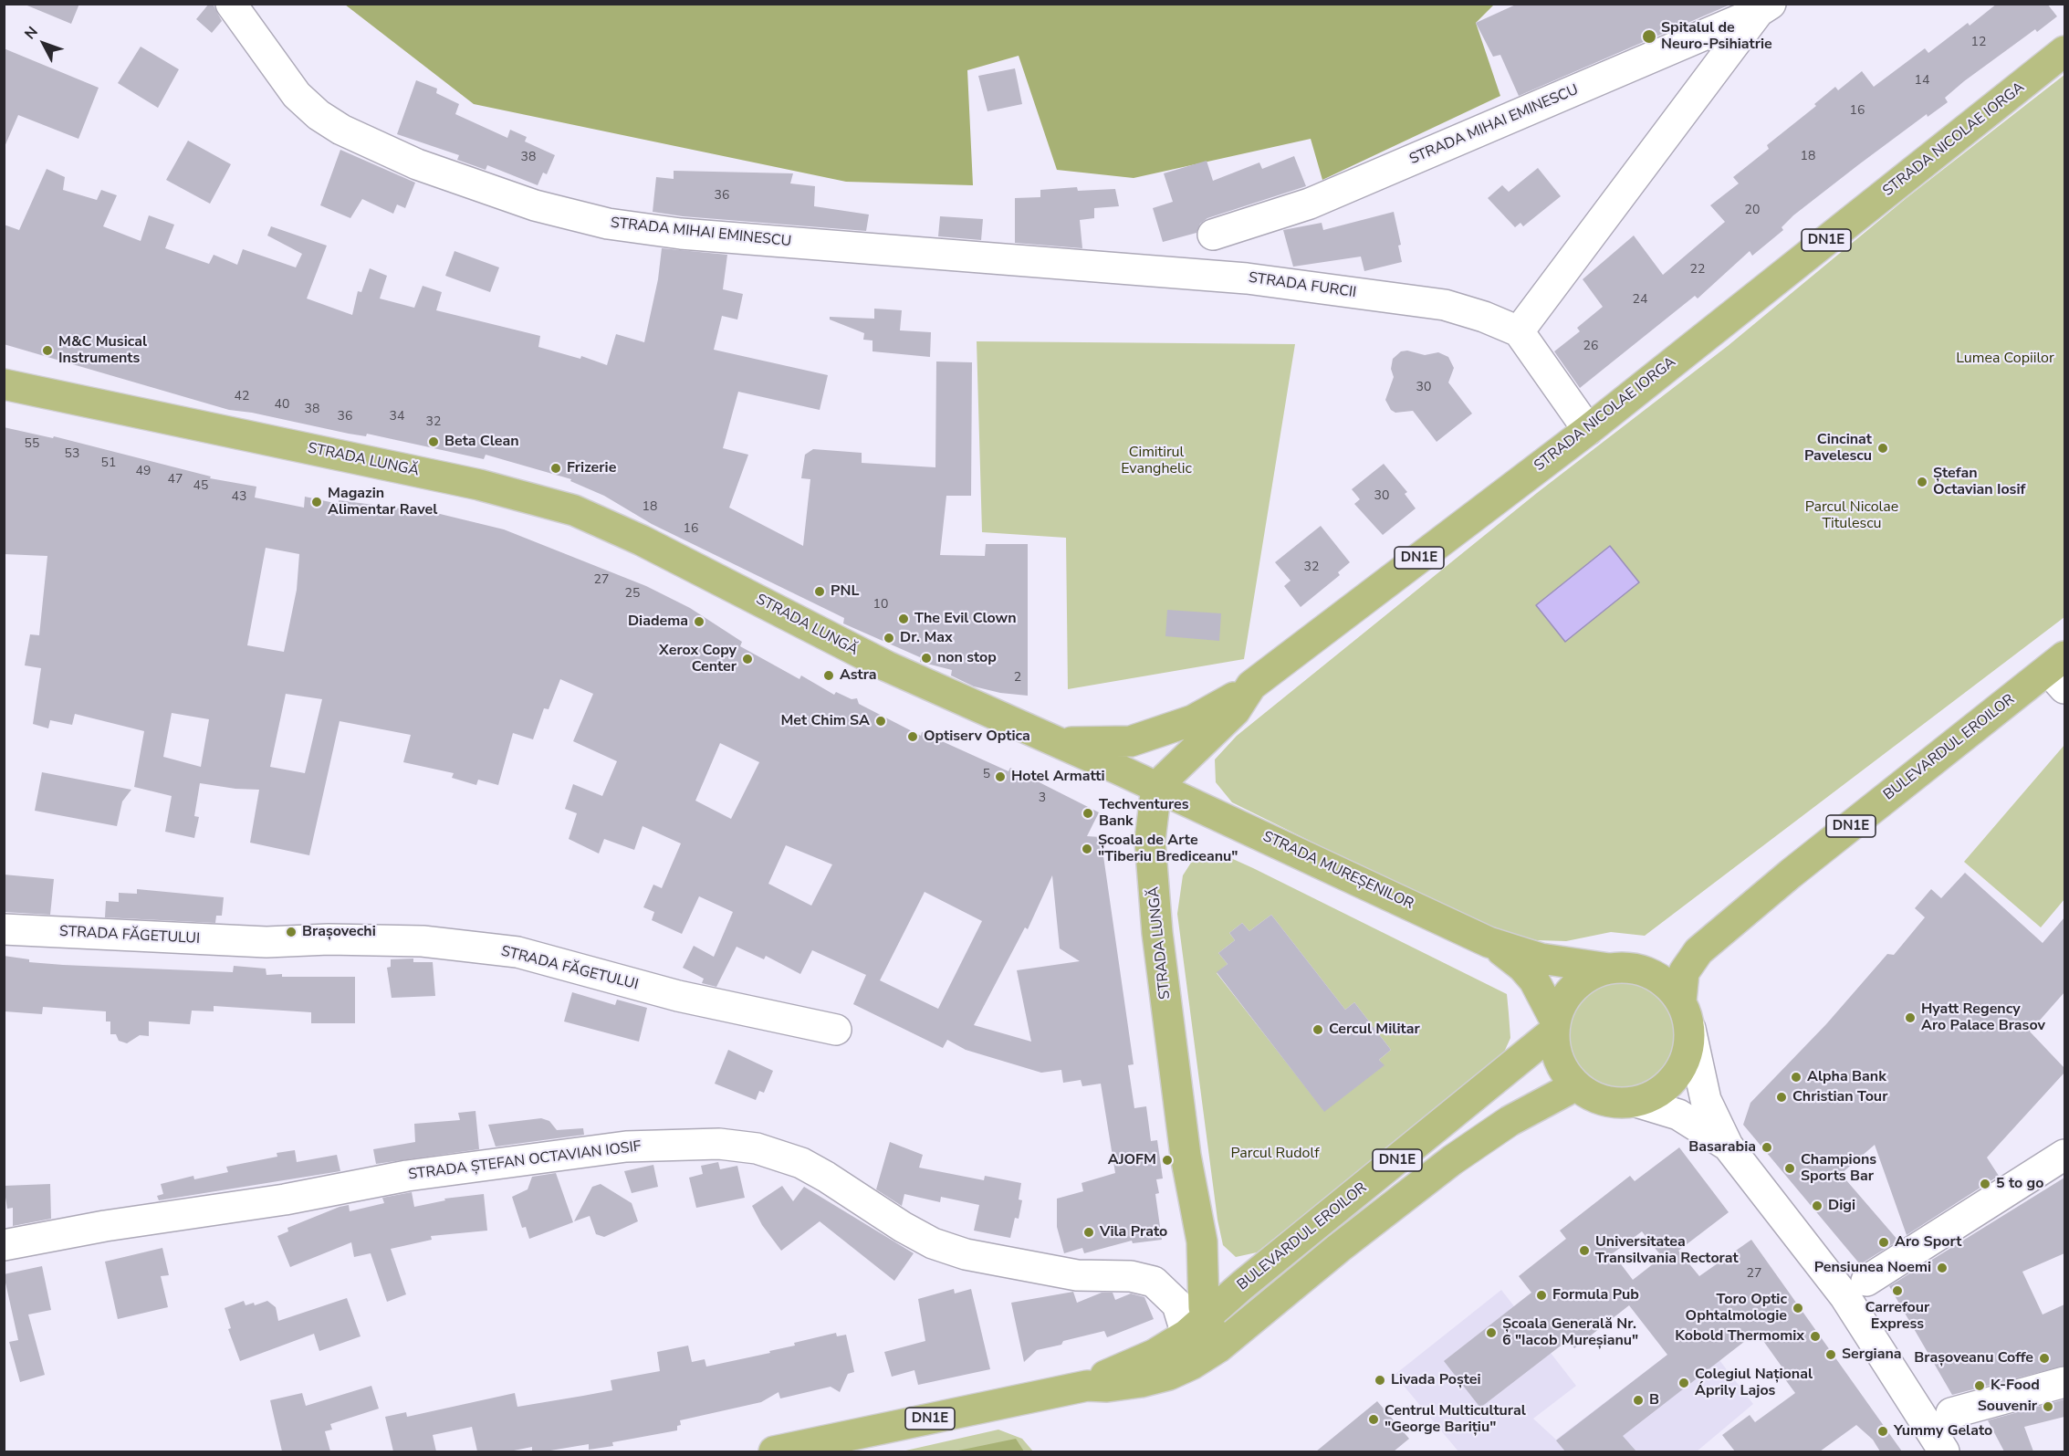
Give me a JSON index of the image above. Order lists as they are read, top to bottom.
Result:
{
  "streets": {
    "main road": [
      "STRADA NICOLAE IORGA",
      "DN1E",
      "STRADA LUNGĂ",
      "BULEVARDUL EROILOR",
      "STRADA MUREȘENILOR"
    ],
    "street": [
      "STRADA MIHAI EMINESCU",
      "STRADA FURCII",
      "STRADA FĂGETULUI",
      "STRADA ȘTEFAN OCTAVIAN IOSIF"
    ]
  },
  "crossings": [
    ["STRADA MIHAI EMINESCU", "STRADA FURCII"],
    ["STRADA NICOLAE IORGA", "STRADA LUNGĂ"],
    ["STRADA NICOLAE IORGA", "STRADA MUREȘENILOR"],
    ["DN1E", "STRADA LUNGĂ"],
    ["DN1E", "BULEVARDUL EROILOR"],
    ["DN1E", "STRADA MUREȘENILOR"],
    ["DN1E", "STRADA ȘTEFAN OCTAVIAN IOSIF"],
    ["STRADA LUNGĂ", "BULEVARDUL EROILOR"],
    ["STRADA LUNGĂ", "STRADA MUREȘENILOR"],
    ["STRADA LUNGĂ", "STRADA ȘTEFAN OCTAVIAN IOSIF"],
    ["BULEVARDUL EROILOR", "STRADA MUREȘENILOR"],
    ["BULEVARDUL EROILOR", "STRADA ȘTEFAN OCTAVIAN IOSIF"]
  ],
  "parks": [
    "Lumea Copiilor",
    "Cimitirul Evanghelic",
    "Parcul Nicolae Titulescu",
    "Parcul Rudolf"
  ],
  "places": [
    "Spitalul de Neuro-Psihiatrie",
    "M&C Musical Instruments",
    "Beta Clean",
    "Cincinat Pavelescu",
    "Frizerie",
    "Ștefan Octavian Iosif",
    "Magazin Alimentar Ravel",
    "PNL",
    "The Evil Clown",
    "Diadema",
    "Dr. Max",
    "non stop",
    "Xerox Copy Center",
    "Astra",
    "Met Chim SA",
    "Optiserv Optica",
    "Hotel Armatti",
    "Techventures Bank",
    "Școala de Arte \"Tiberiu Brediceanu\"",
    "Brașovechi",
    "Hyatt Regency Aro Palace Brasov",
    "Cercul Militar",
    "Alpha Bank",
    "Christian Tour",
    "Basarabia",
    "AJOFM",
    "Champions Sports Bar",
    "5 to go",
    "Digi",
    "Vila Prato",
    "Aro Sport",
    "Universitatea Transilvania Rectorat",
    "Pensiunea Noemi",
    "Carrefour Express",
    "Formula Pub",
    "Toro Optic Ophtalmologie",
    "Școala Generală Nr. 6 \"Iacob Mureșianu\"",
    "Kobold Thermomix",
    "Sergiana",
    "Brașoveanu Coffe",
    "Livada Poștei",
    "Colegiul Național Áprily Lajos",
    "K-Food",
    "B",
    "Souvenir",
    "Centrul Multicultural \"George Barițiu\"",
    "Yummy Gelato"
  ],
  "house_numbers": [
    "12",
    "14",
    "16",
    "18",
    "38",
    "36",
    "20",
    "22",
    "24",
    "26",
    "30",
    "42",
    "40",
    "38",
    "36",
    "34",
    "32",
    "55",
    "53",
    "51",
    "49",
    "47",
    "45",
    "30",
    "43",
    "18",
    "16",
    "32",
    "27",
    "25",
    "10",
    "2",
    "5",
    "3",
    "27"
  ],
  "north": "top left"
}
